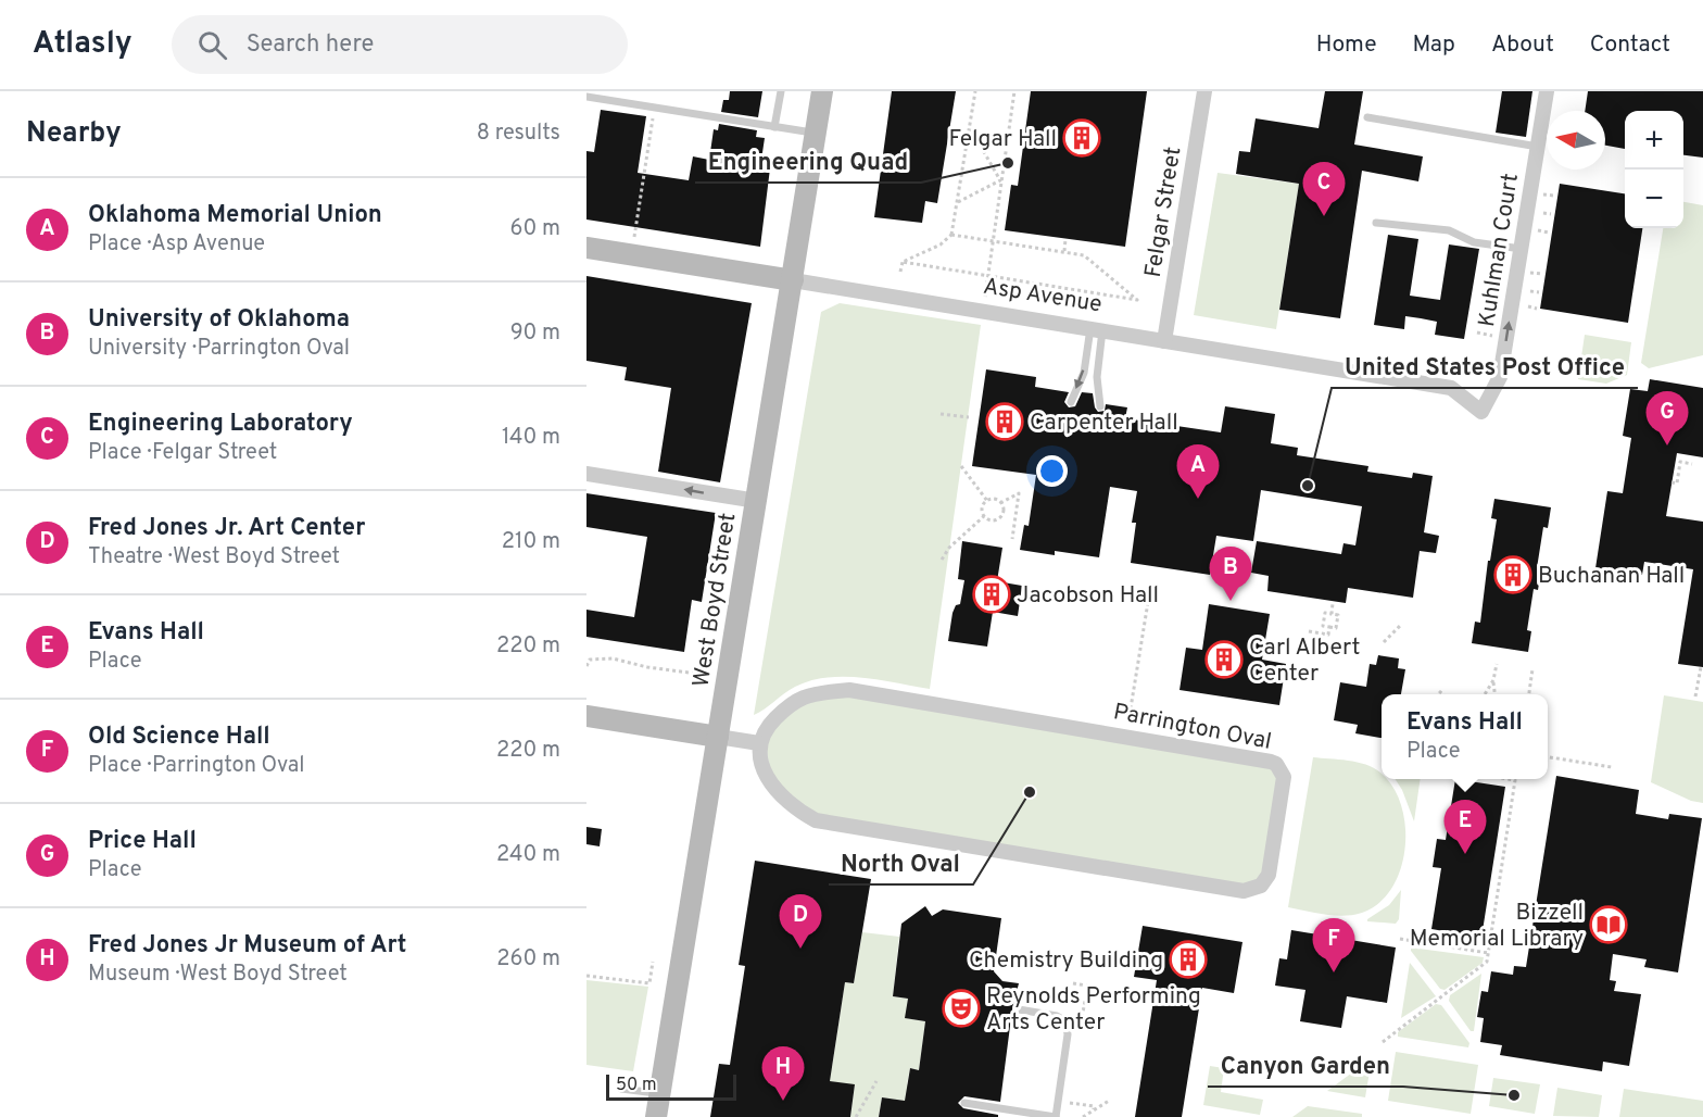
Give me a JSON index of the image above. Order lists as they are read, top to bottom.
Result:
{
  "streets": {
    "street": [
      "Felgar Street",
      "Kuhlman Court",
      "Asp Avenue",
      "West Boyd Street",
      "Parrington Oval"
    ]
  },
  "crossings": [
    ["Felgar Street", "Asp Avenue"],
    ["Kuhlman Court", "Asp Avenue"],
    ["Asp Avenue", "West Boyd Street"]
  ],
  "one_way": ["Kuhlman Court"],
  "places": {
    "building": [
      "Felgar Hall",
      "Carpenter Hall",
      "Buchanan Hall",
      "Jacobson Hall",
      "Carl Albert Center",
      "Chemistry Building"
    ],
    "other": [
      "Engineering Quad",
      "United States Post Office",
      "North Oval",
      "Canyon Garden"
    ],
    "library": ["Bizzell Memorial Library"],
    "theatre": ["Reynolds Performing Arts Center"]
  },
  "scale_bar": "50 m",
  "north": "left",
  "page": {
    "header": "Atlasly",
    "search": "Search here",
    "nav": [
      "Home",
      "Map",
      "About",
      "Contact"
    ],
    "heading": ["Nearby", "8 results"],
    "map_buttons": ["+", "−"],
    "pins": [
      "C",
      "G",
      "A",
      "B",
      "E",
      "D",
      "F",
      "H"
    ],
    "list": [
      {
        "mark": "A",
        "name": "Oklahoma Memorial Union",
        "note": "Place · Asp Avenue",
        "value": "60 m"
      },
      {
        "mark": "B",
        "name": "University of Oklahoma",
        "note": "University · Parrington Oval",
        "value": "90 m"
      },
      {
        "mark": "C",
        "name": "Engineering Laboratory",
        "note": "Place · Felgar Street",
        "value": "140 m"
      },
      {
        "mark": "D",
        "name": "Fred Jones Jr. Art Center",
        "note": "Theatre · West Boyd Street",
        "value": "210 m"
      },
      {
        "mark": "E",
        "name": "Evans Hall",
        "note": "Place",
        "value": "220 m"
      },
      {
        "mark": "F",
        "name": "Old Science Hall",
        "note": "Place · Parrington Oval",
        "value": "220 m"
      },
      {
        "mark": "G",
        "name": "Price Hall",
        "note": "Place",
        "value": "240 m"
      },
      {
        "mark": "H",
        "name": "Fred Jones Jr Museum of Art",
        "note": "Museum · West Boyd Street",
        "value": "260 m"
      }
    ],
    "popup": ["Evans Hall", "Place"],
    "scale": "50 m"
  }
}
